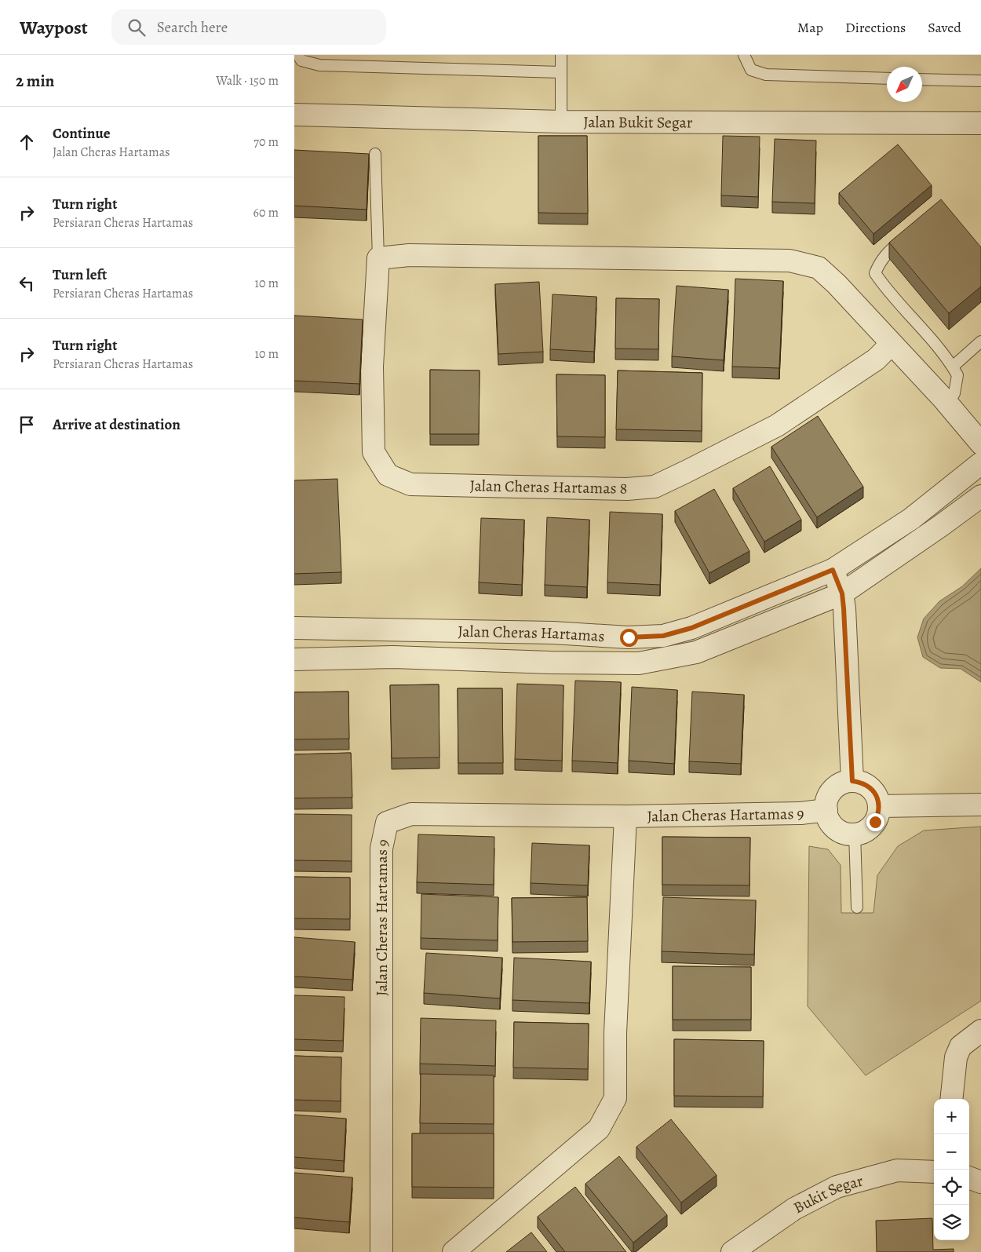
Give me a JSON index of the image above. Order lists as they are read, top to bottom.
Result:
{
  "streets": {
    "street": [
      "Jalan Bukit Segar",
      "Jalan Cheras Hartamas 8",
      "Jalan Cheras Hartamas",
      "Jalan Cheras Hartamas 9",
      "Bukit Segar"
    ]
  },
  "north": "bottom left",
  "page": {
    "header": "Waypost",
    "search": "Search here",
    "nav": ["Map", "Directions", "Saved"],
    "heading": ["2 min", "Walk · 150 m"],
    "list": [
      ["Continue", "Jalan Cheras Hartamas", "70 m"],
      ["Turn right", "Persiaran Cheras Hartamas", "60 m"],
      ["Turn left", "Persiaran Cheras Hartamas", "10 m"],
      ["Turn right", "Persiaran Cheras Hartamas", "10 m"],
      "Arrive at destination"
    ],
    "map_buttons": ["+", "−"]
  }
}
